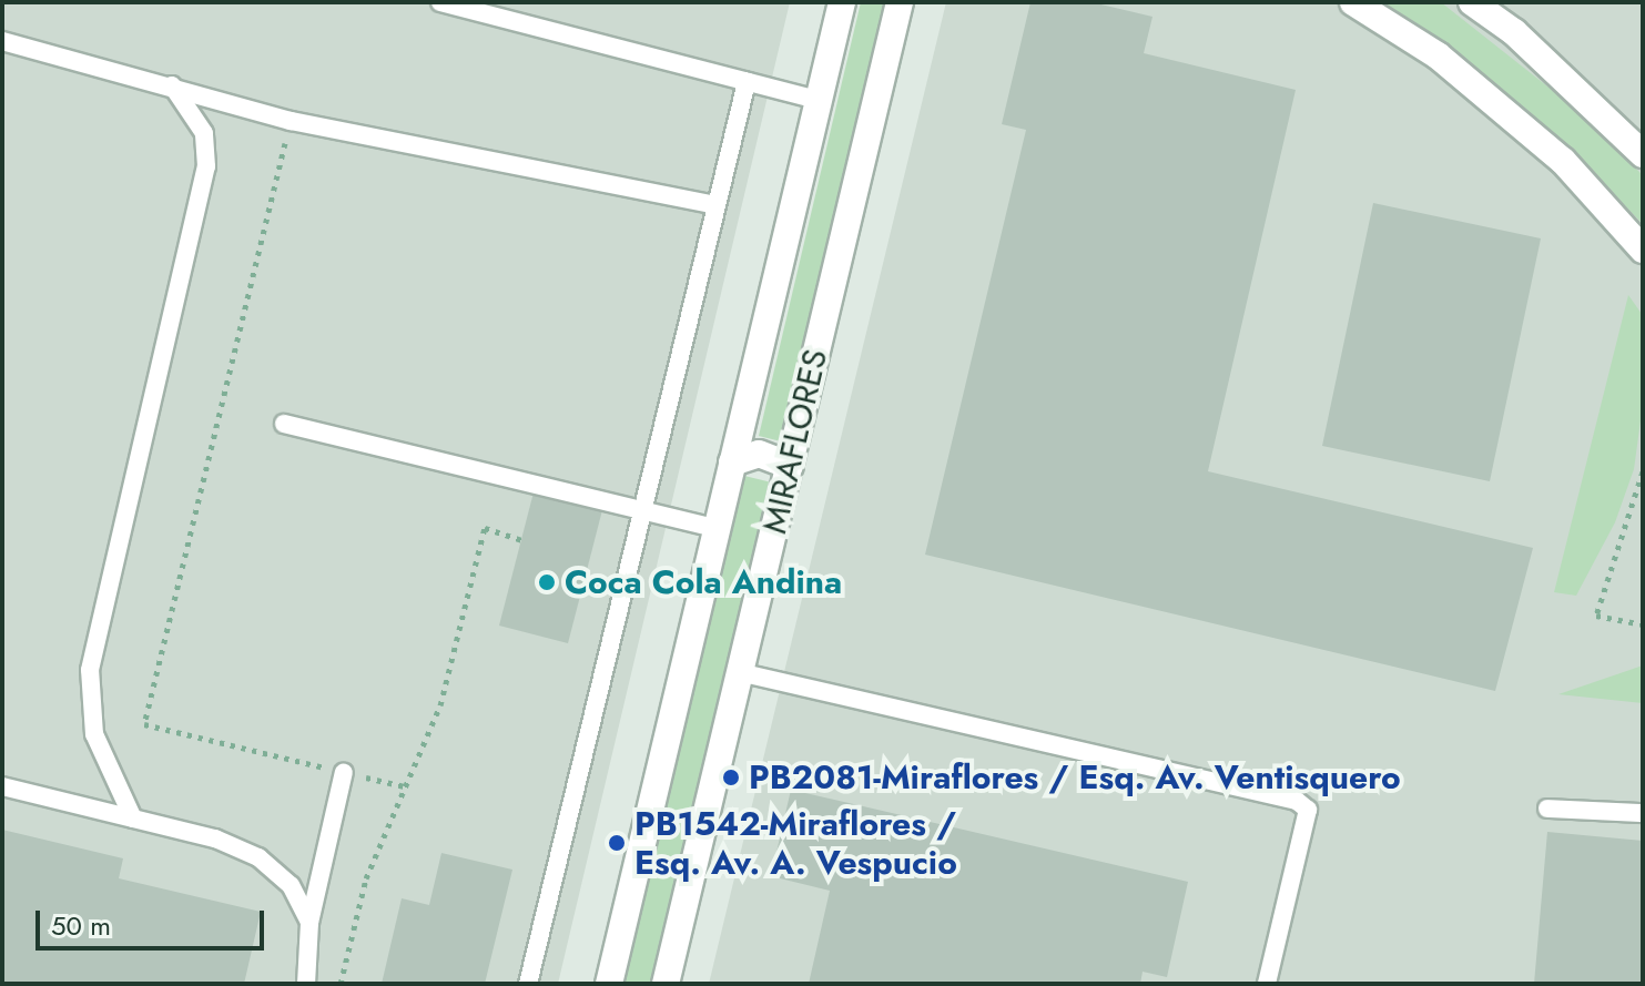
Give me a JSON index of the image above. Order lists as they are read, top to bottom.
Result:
{
  "streets": {
    "main road": ["MIRAFLORES"]
  },
  "places": ["Coca Cola Andina", "PB2081-Miraflores / Esq. Av. Ventisquero", "PB1542-Miraflores / Esq. Av. A. Vespucio"],
  "scale_bar": "50 m"
}
